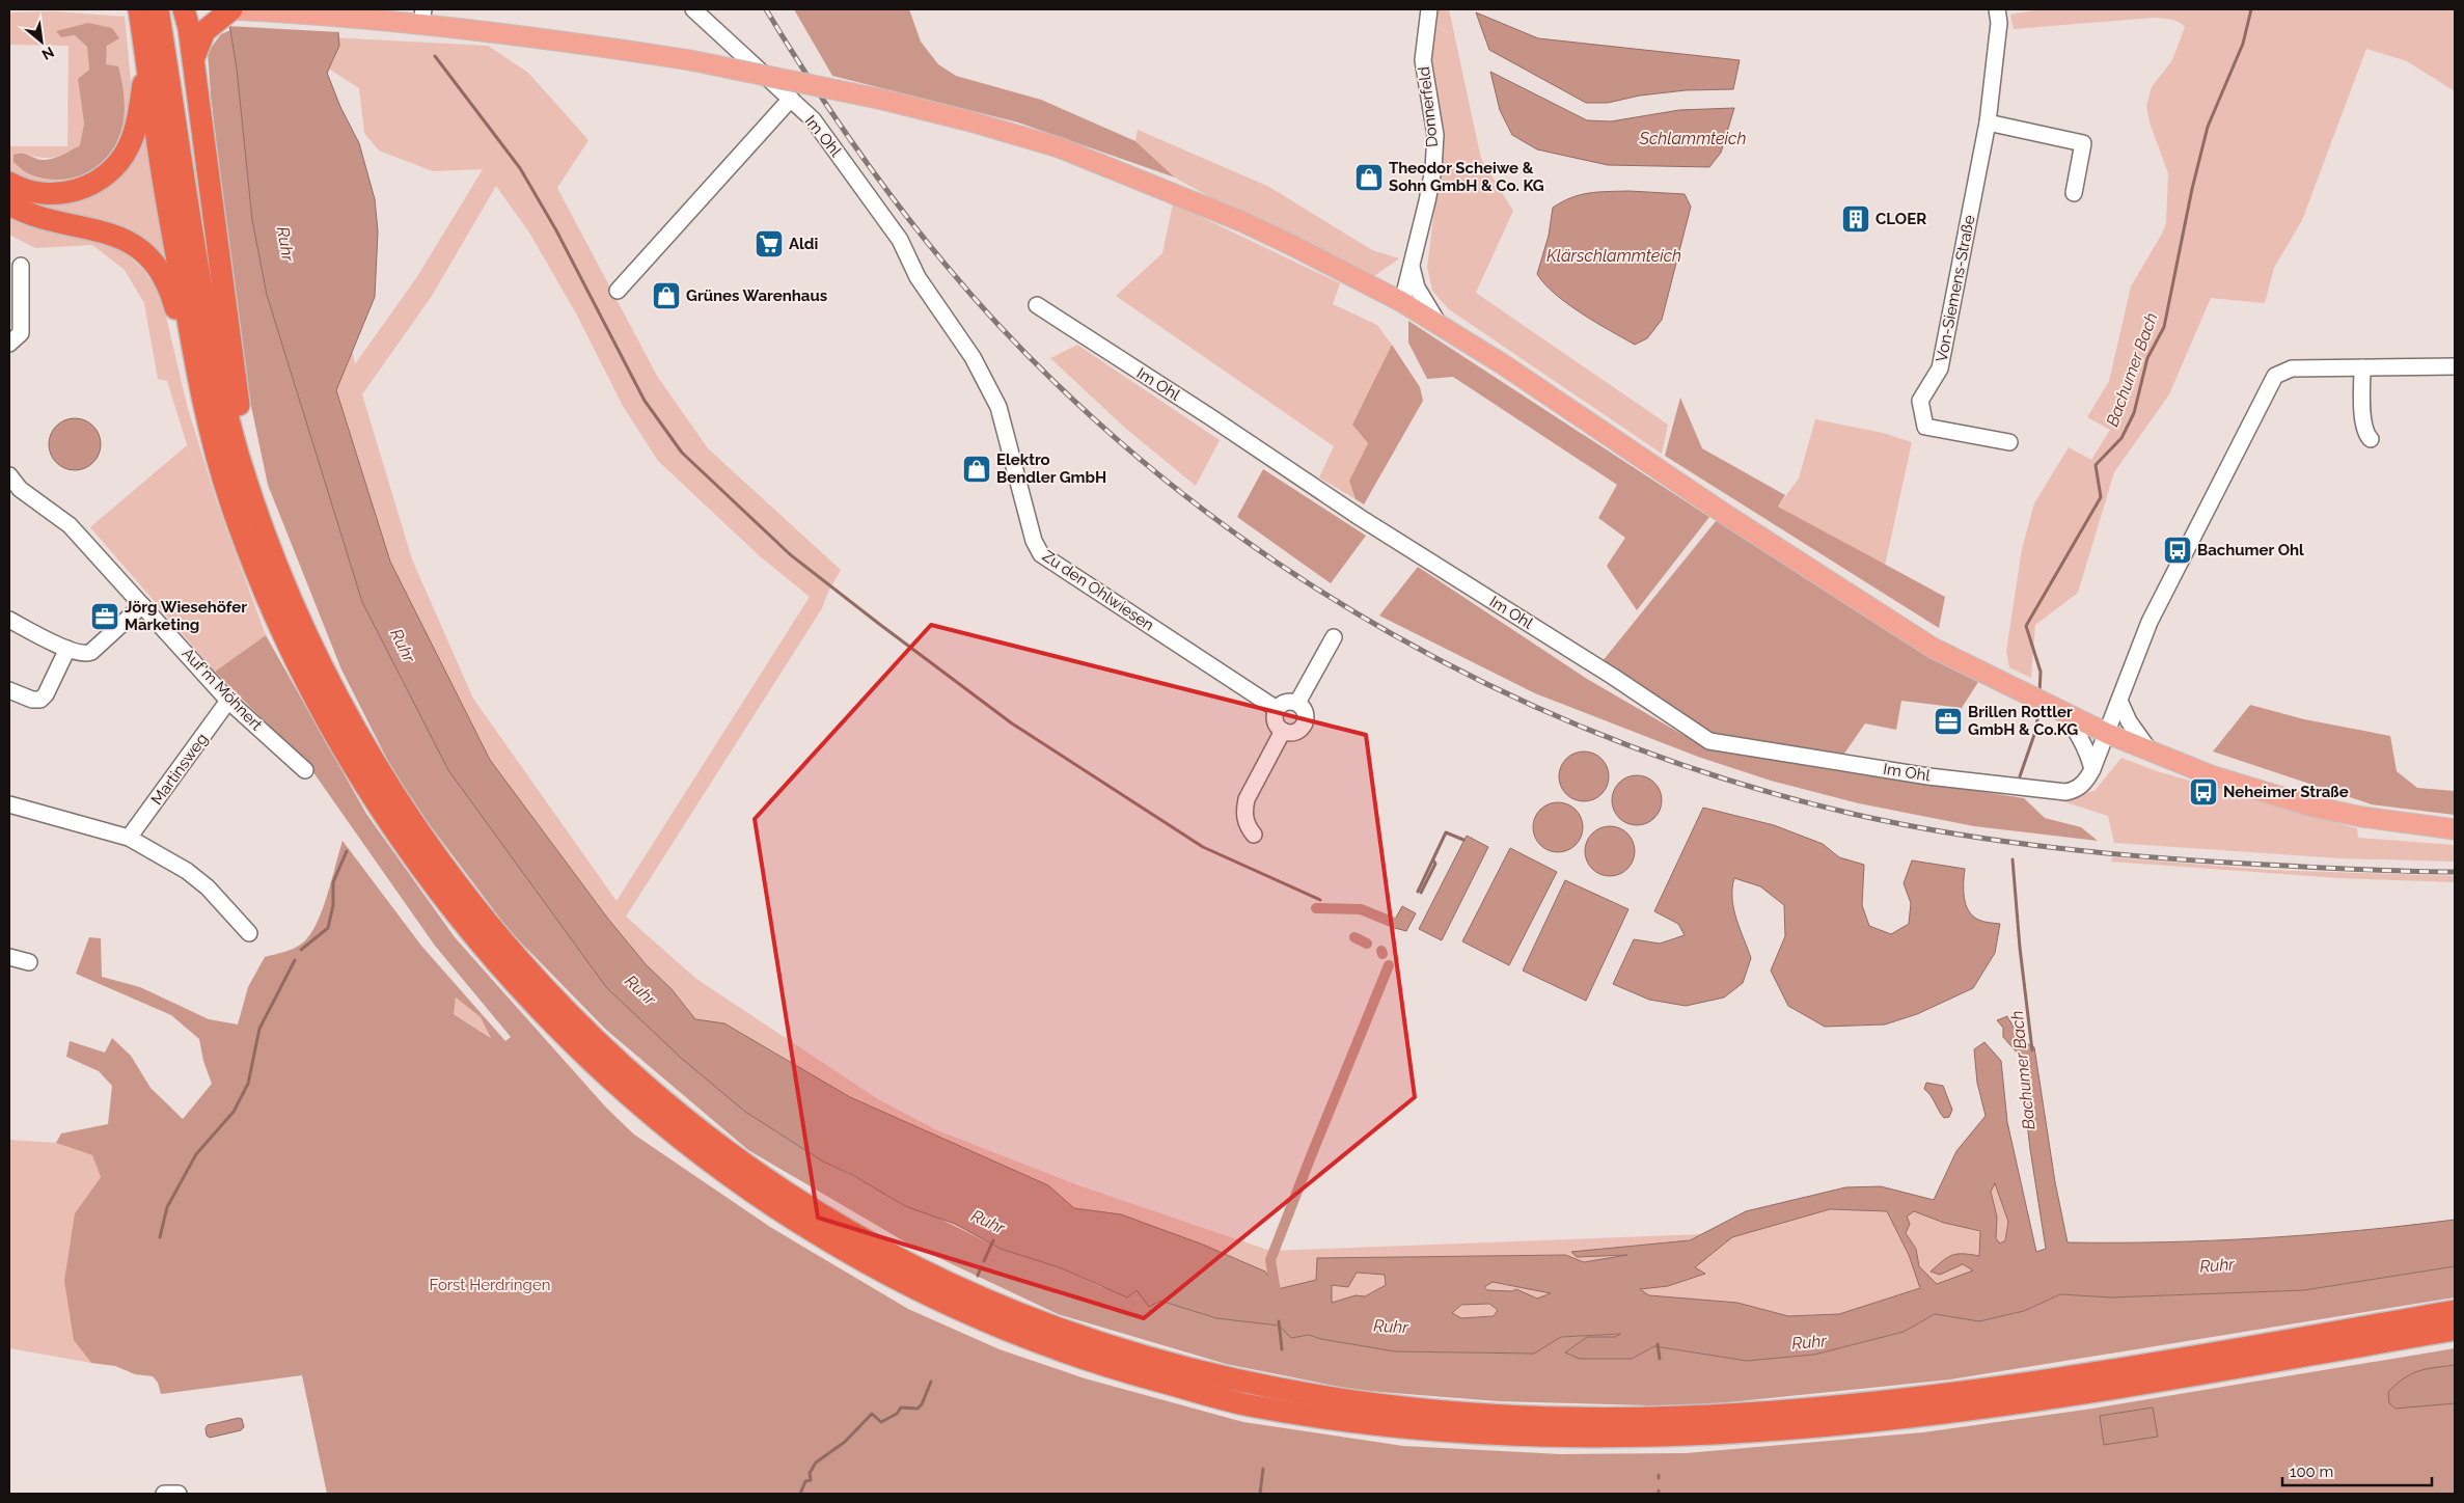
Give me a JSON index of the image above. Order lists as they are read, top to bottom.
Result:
{
  "streets": {
    "street": [
      "Donnerfeld",
      "Im Ohl",
      "Von-Siemens-Straße",
      "Zu den Ohlwiesen",
      "Auf'm Möhnert",
      "Martinsweg"
    ]
  },
  "crossings": [
    ["Im Ohl", "Zu den Ohlwiesen"],
    ["Auf'm Möhnert", "Martinsweg"]
  ],
  "water": [
    "Schlammteich",
    "Ruhr",
    "Klärschlammteich",
    "Bachumer Bach"
  ],
  "parks": ["Forst Herdringen"],
  "places": {
    "shop": ["Theodor Scheiwe & Sohn GmbH & Co. KG", "Grünes Warenhaus", "Elektro Bendler GmbH"],
    "building": ["CLOER"],
    "supermarket": ["Aldi"],
    "bus stop": ["Bachumer Ohl", "Neheimer Straße"],
    "office": ["Jörg Wiesehöfer Marketing", "Brillen Rottler GmbH & Co.KG"]
  },
  "scale_bar": "100 m",
  "north": "bottom right"
}
